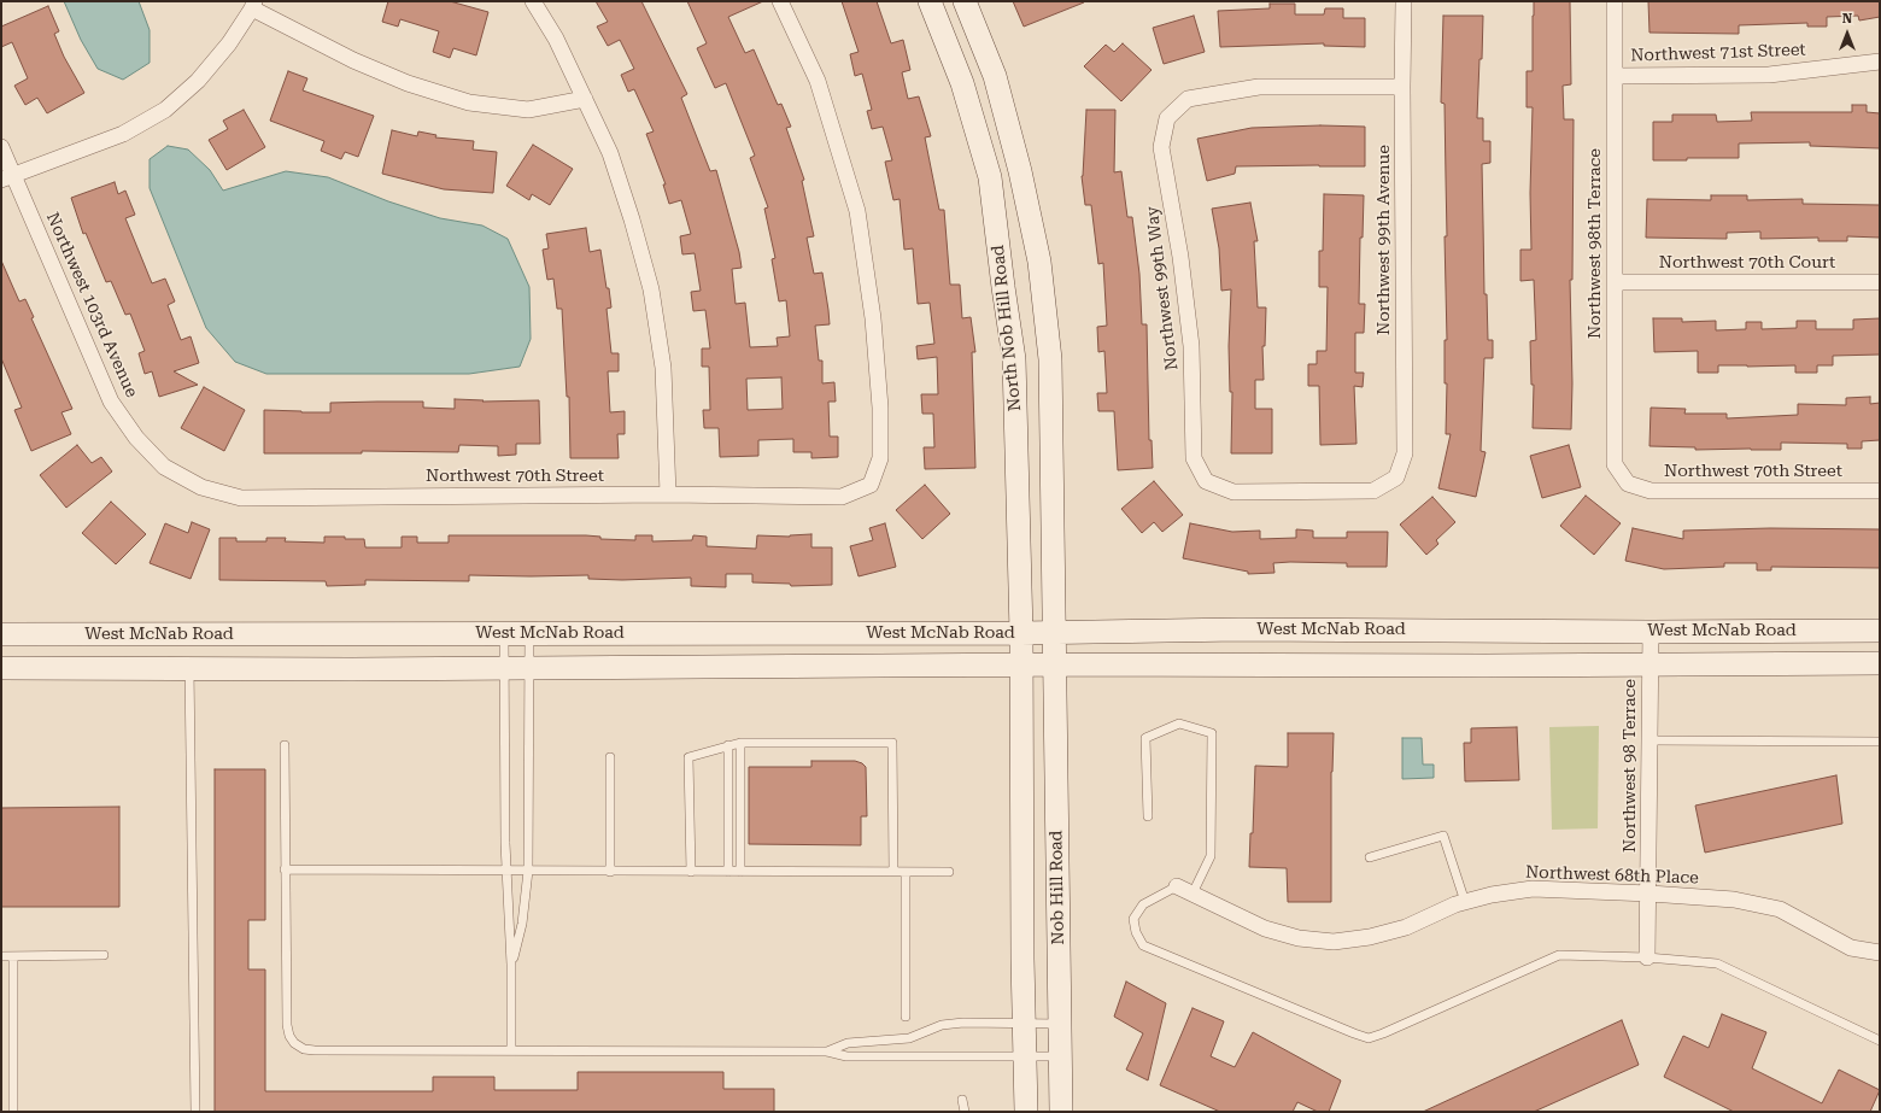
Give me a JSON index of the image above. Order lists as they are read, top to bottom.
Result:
{
  "streets": {
    "main road": ["North Nob Hill Road", "West McNab Road", "Nob Hill Road"],
    "street": [
      "Northwest 71st Street",
      "Northwest 99th Avenue",
      "Northwest 98th Terrace",
      "Northwest 70th Court",
      "Northwest 99th Way",
      "Northwest 103rd Avenue",
      "Northwest 70th Street",
      "Northwest 98 Terrace",
      "Northwest 68th Place"
    ]
  },
  "crossings": [
    ["Northwest 71st Street", "Northwest 98th Terrace"],
    ["Northwest 99th Avenue", "Northwest 99th Way"],
    ["Northwest 98th Terrace", "Northwest 70th Court"],
    ["Northwest 98th Terrace", "Northwest 70th Street"],
    ["Northwest 103rd Avenue", "Northwest 70th Street"],
    ["North Nob Hill Road", "West McNab Road"],
    ["North Nob Hill Road", "Nob Hill Road"],
    ["West McNab Road", "Northwest 98 Terrace"],
    ["West McNab Road", "Nob Hill Road"],
    ["Northwest 98 Terrace", "Northwest 68th Place"]
  ],
  "north": "top"
}
